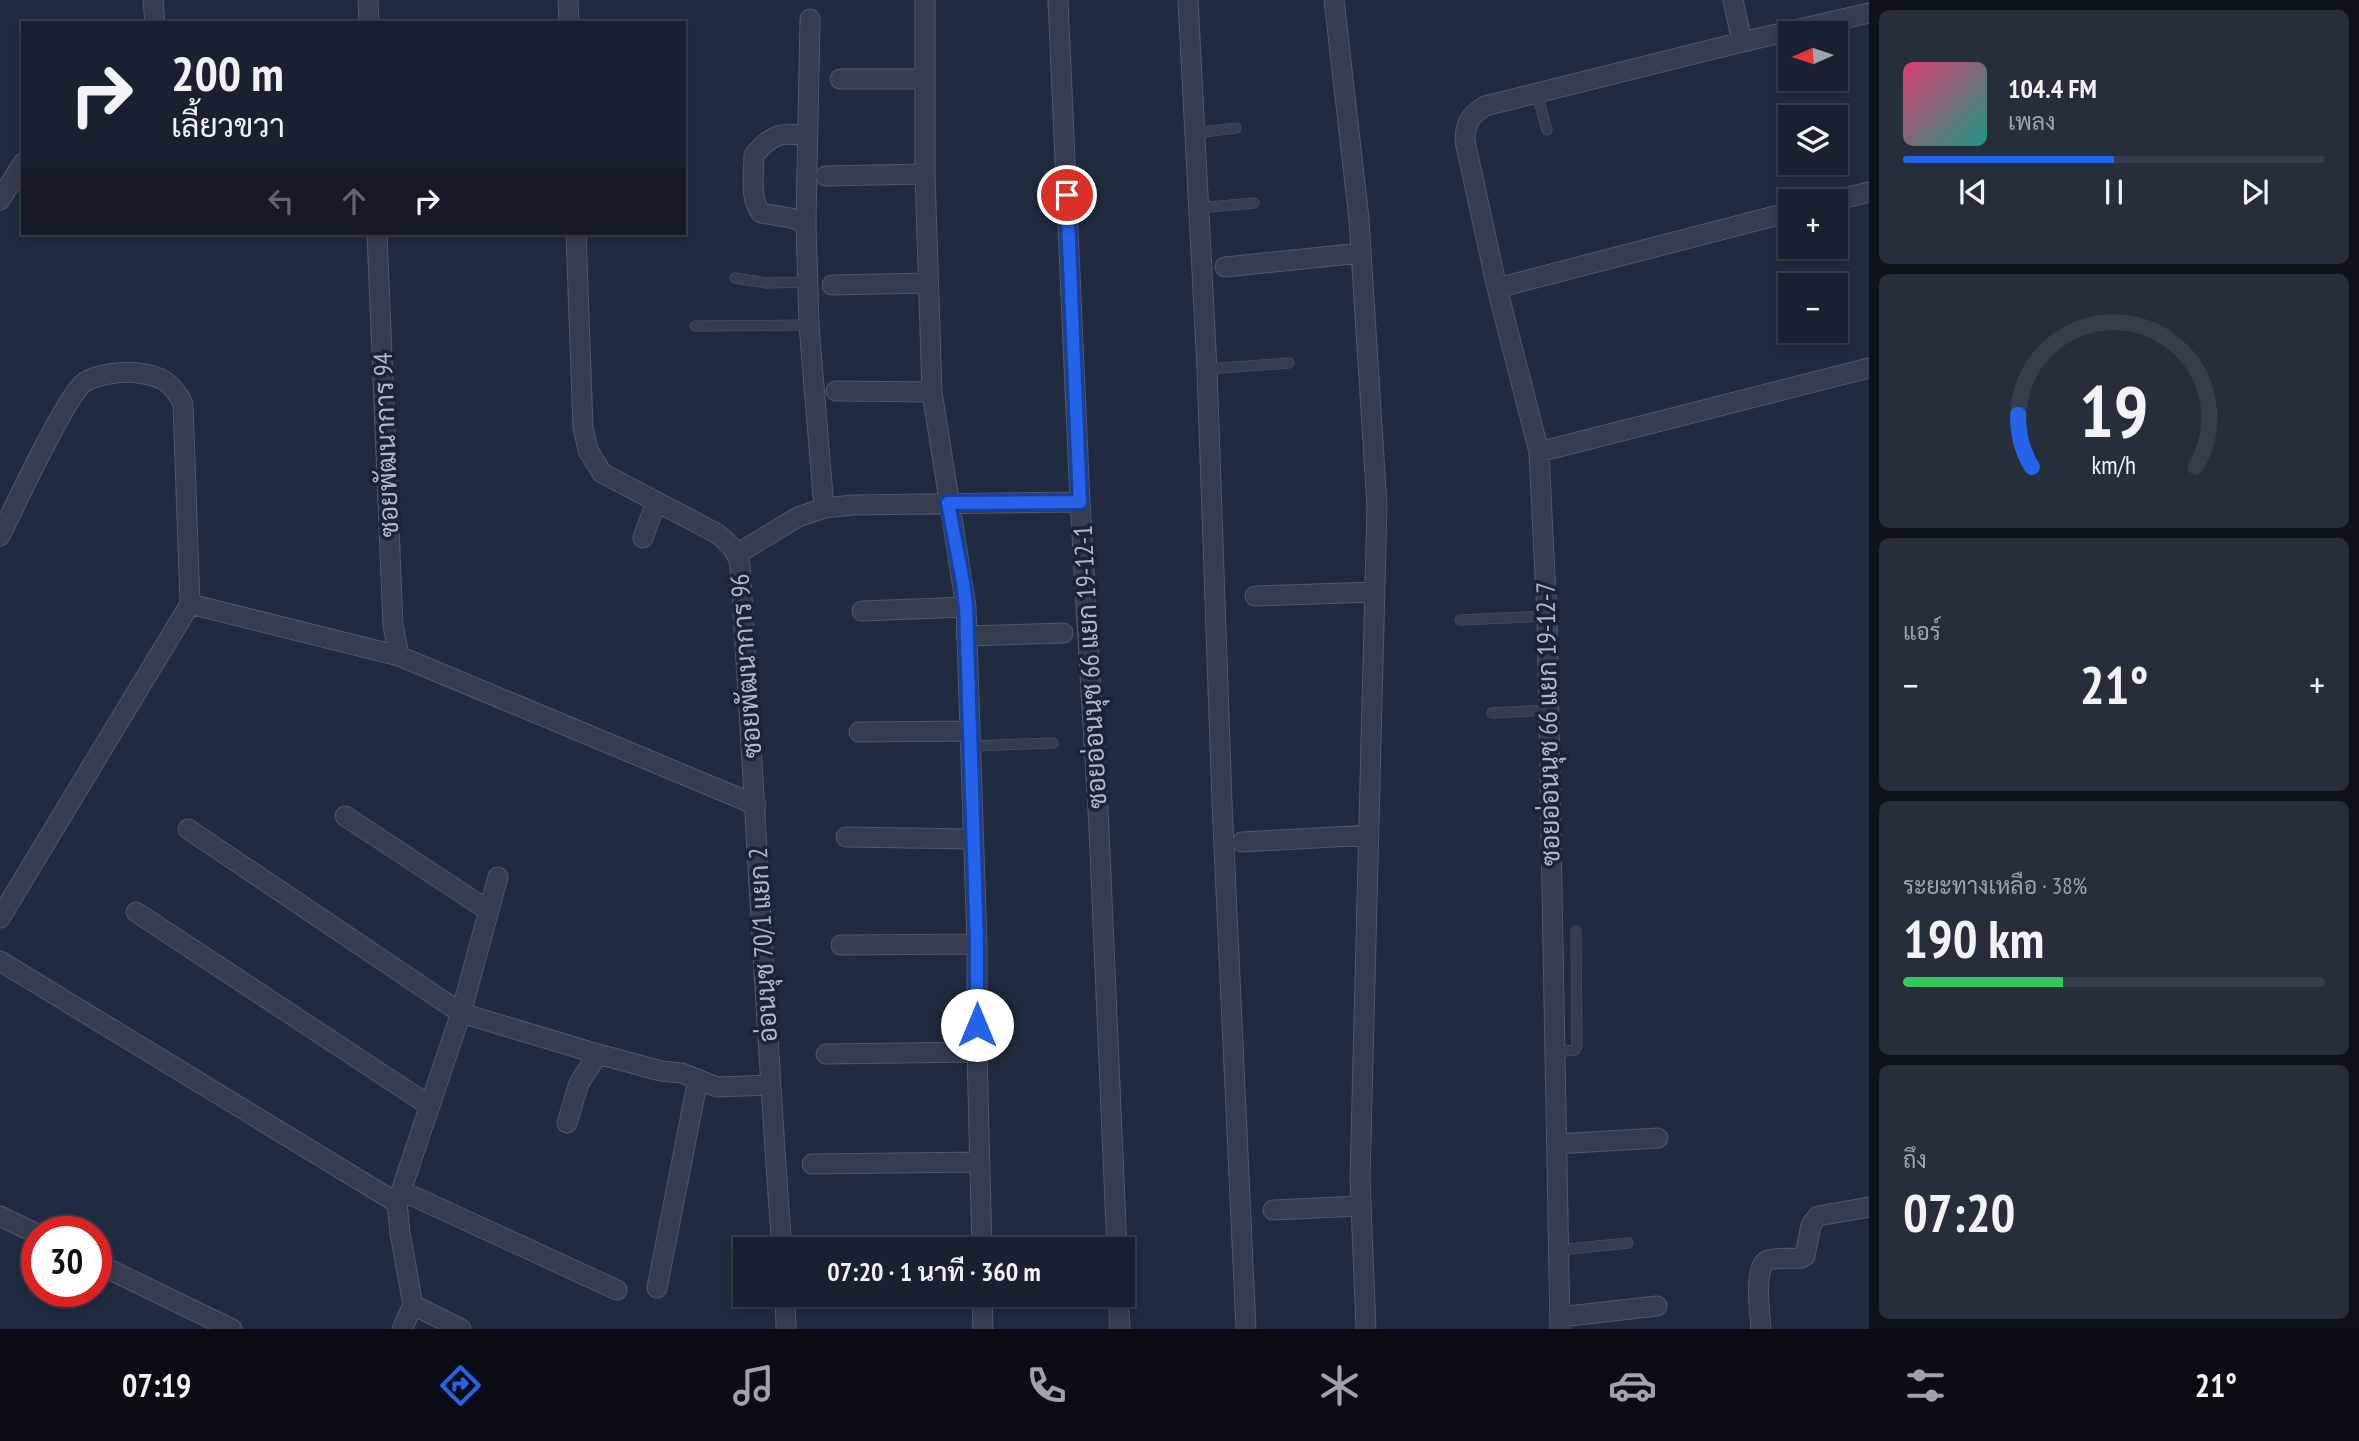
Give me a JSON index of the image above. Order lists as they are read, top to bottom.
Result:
{
  "streets": {
    "street": [
      "ซอยพัฒนาการ 94",
      "ซอยพัฒนาการ 96",
      "ซอยอ่อนนุช 66 แยก 19-12-1",
      "ซอยอ่อนนุช 66 แยก 19-12-7",
      "อ่อนนุช 70/1 แยก 2"
    ]
  },
  "crossings": [
    ["ซอยพัฒนาการ 96", "อ่อนนุช 70/1 แยก 2"]
  ],
  "north": "left",
  "page": {
    "map_buttons": ["+", "−"],
    "turn": ["200 m", "เลี้ยวขวา"],
    "song": ["104.4 FM", "เพลง"],
    "tile": [
      "แอร์",
      ["ระยะทางเหลือ · 38%", "190 km"],
      ["ถึง", "07:20"]
    ],
    "heat": ["−", "21°", "+"],
    "limit": "30",
    "trip": "07:20 · 1 นาที · 360 m",
    "tabs": ["07:19", "21°"],
    "gauge": ["19", "km/h"]
  }
}
